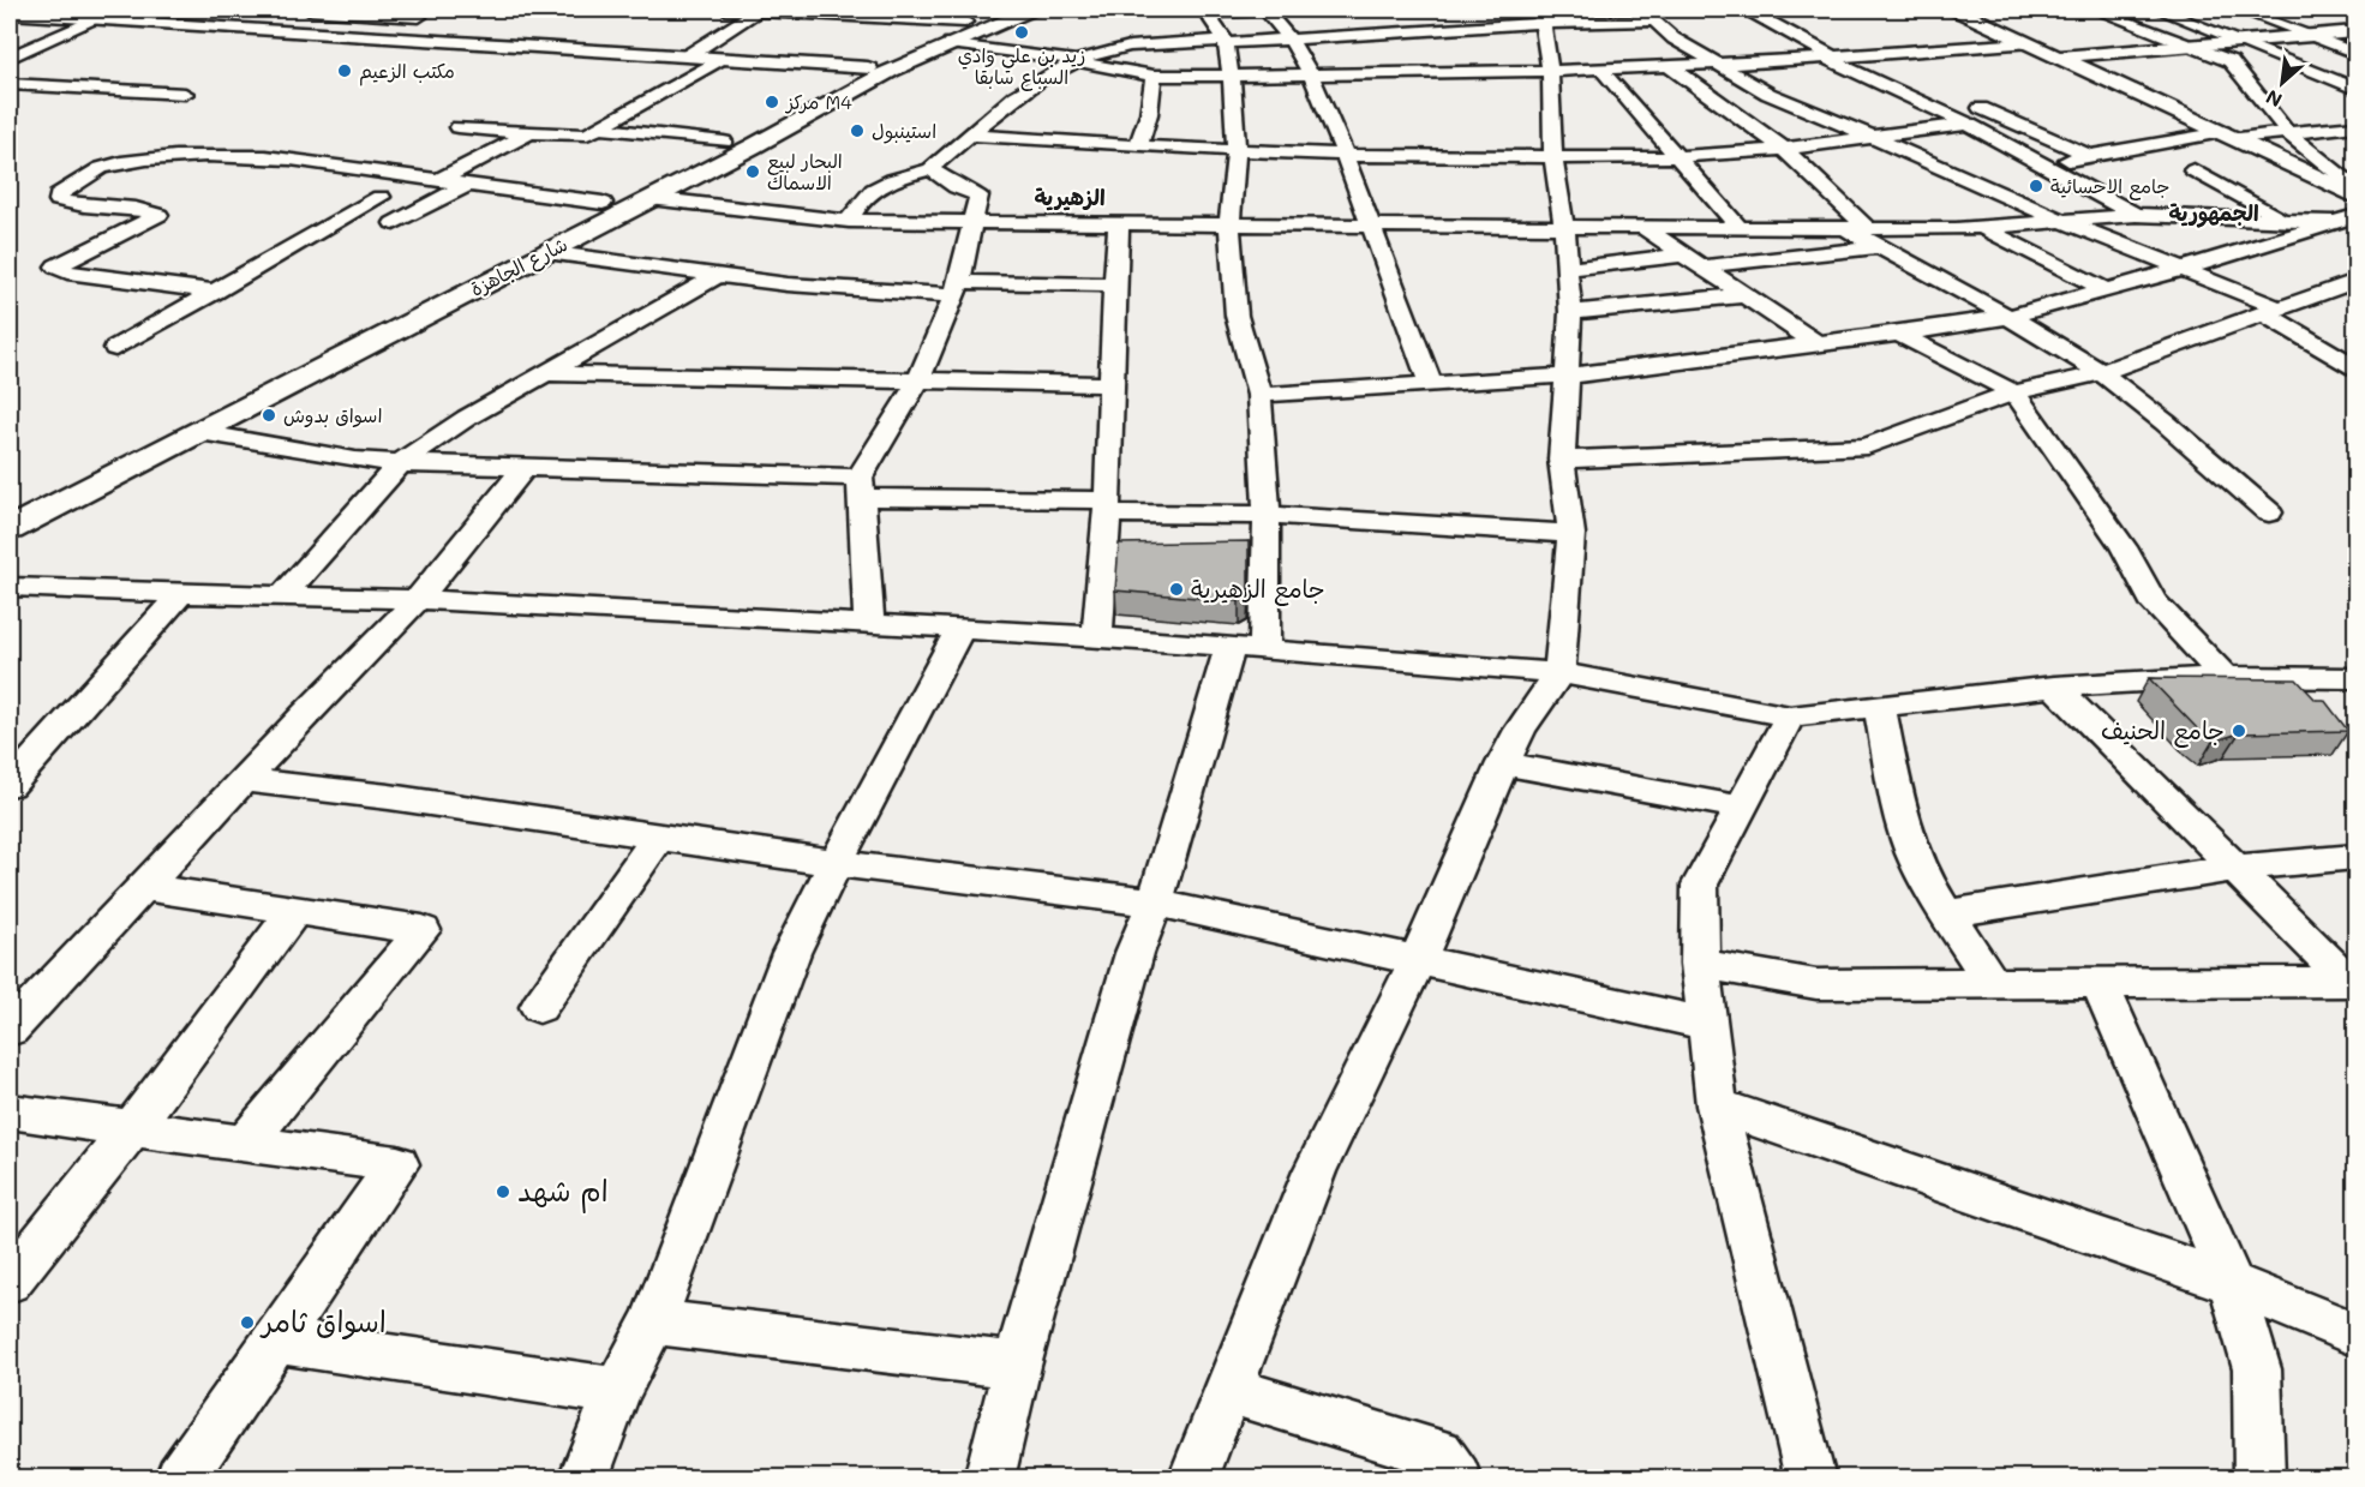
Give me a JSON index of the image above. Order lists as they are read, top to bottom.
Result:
{
  "streets": {
    "street": ["شارع الجاهزة"]
  },
  "districts": ["الزهيرية", "الجمهورية"],
  "places": [
    "زيد بن علي وادي السباع سابقا",
    "مكتب الزعيم",
    "مركز M4",
    "استينبول",
    "البحار لبيع الاسماك",
    "جامع الاحسائية",
    "اسواق بدوش",
    "جامع الزهيرية",
    "جامع الحنيف",
    "ام شهد",
    "اسواق ثامر"
  ],
  "north": "bottom left"
}
